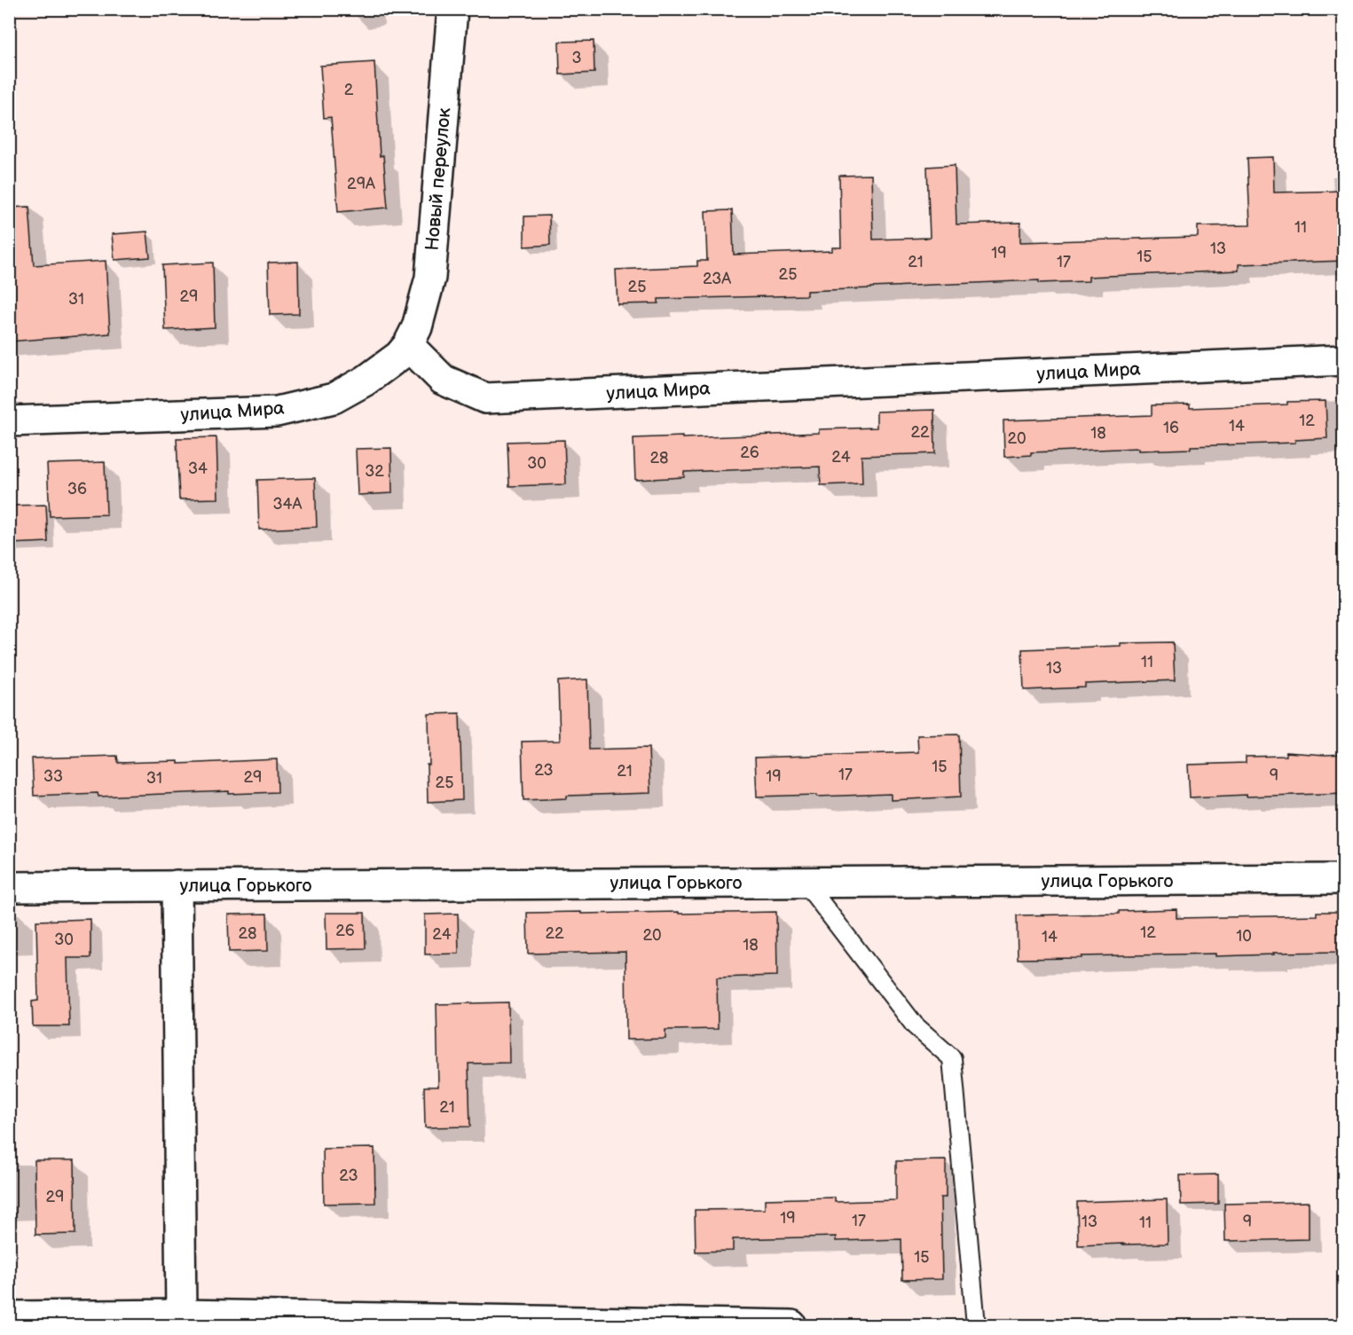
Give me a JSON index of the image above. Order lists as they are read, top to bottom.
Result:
{
  "streets": {
    "street": ["Новый переулок", "улица Мира", "улица Горького"]
  },
  "crossings": [
    ["Новый переулок", "улица Мира"]
  ],
  "house_numbers": [
    "3",
    "2",
    "29А",
    "11",
    "13",
    "19",
    "15",
    "21",
    "17",
    "25",
    "23А",
    "25",
    "29",
    "31",
    "12",
    "14",
    "16",
    "22",
    "18",
    "20",
    "26",
    "24",
    "28",
    "30",
    "34",
    "32",
    "36",
    "34А",
    "11",
    "13",
    "15",
    "23",
    "21",
    "17",
    "9",
    "33",
    "19",
    "29",
    "31",
    "25",
    "26",
    "12",
    "28",
    "22",
    "24",
    "20",
    "10",
    "14",
    "30",
    "18",
    "21",
    "23",
    "29",
    "19",
    "17",
    "13",
    "9",
    "11",
    "15"
  ]
}
